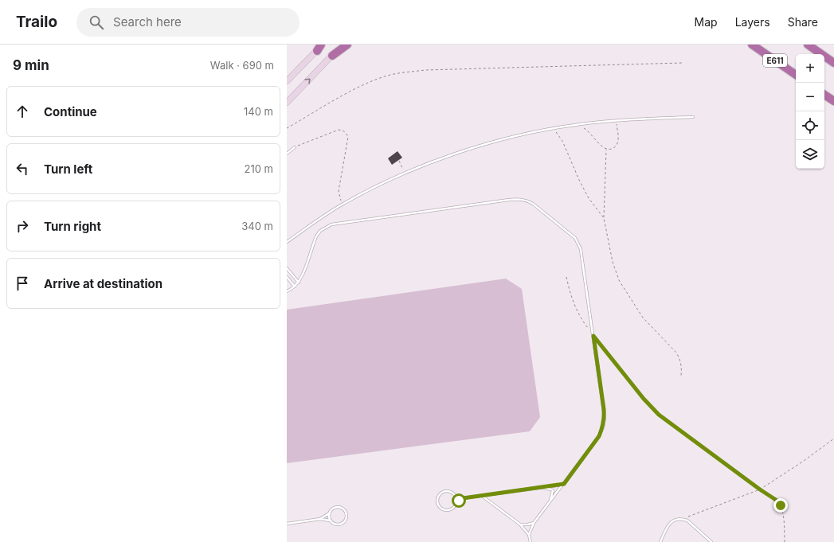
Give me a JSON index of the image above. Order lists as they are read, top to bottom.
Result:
{
  "streets": {
    "highway": ["E611"]
  },
  "page": {
    "header": "Trailo",
    "search": "Search here",
    "nav": ["Map", "Layers", "Share"],
    "heading": ["9 min", "Walk · 690 m"],
    "map_buttons": ["+", "−"],
    "list": [
      ["Continue", "140 m"],
      ["Turn left", "210 m"],
      ["Turn right", "340 m"],
      "Arrive at destination"
    ]
  }
}
